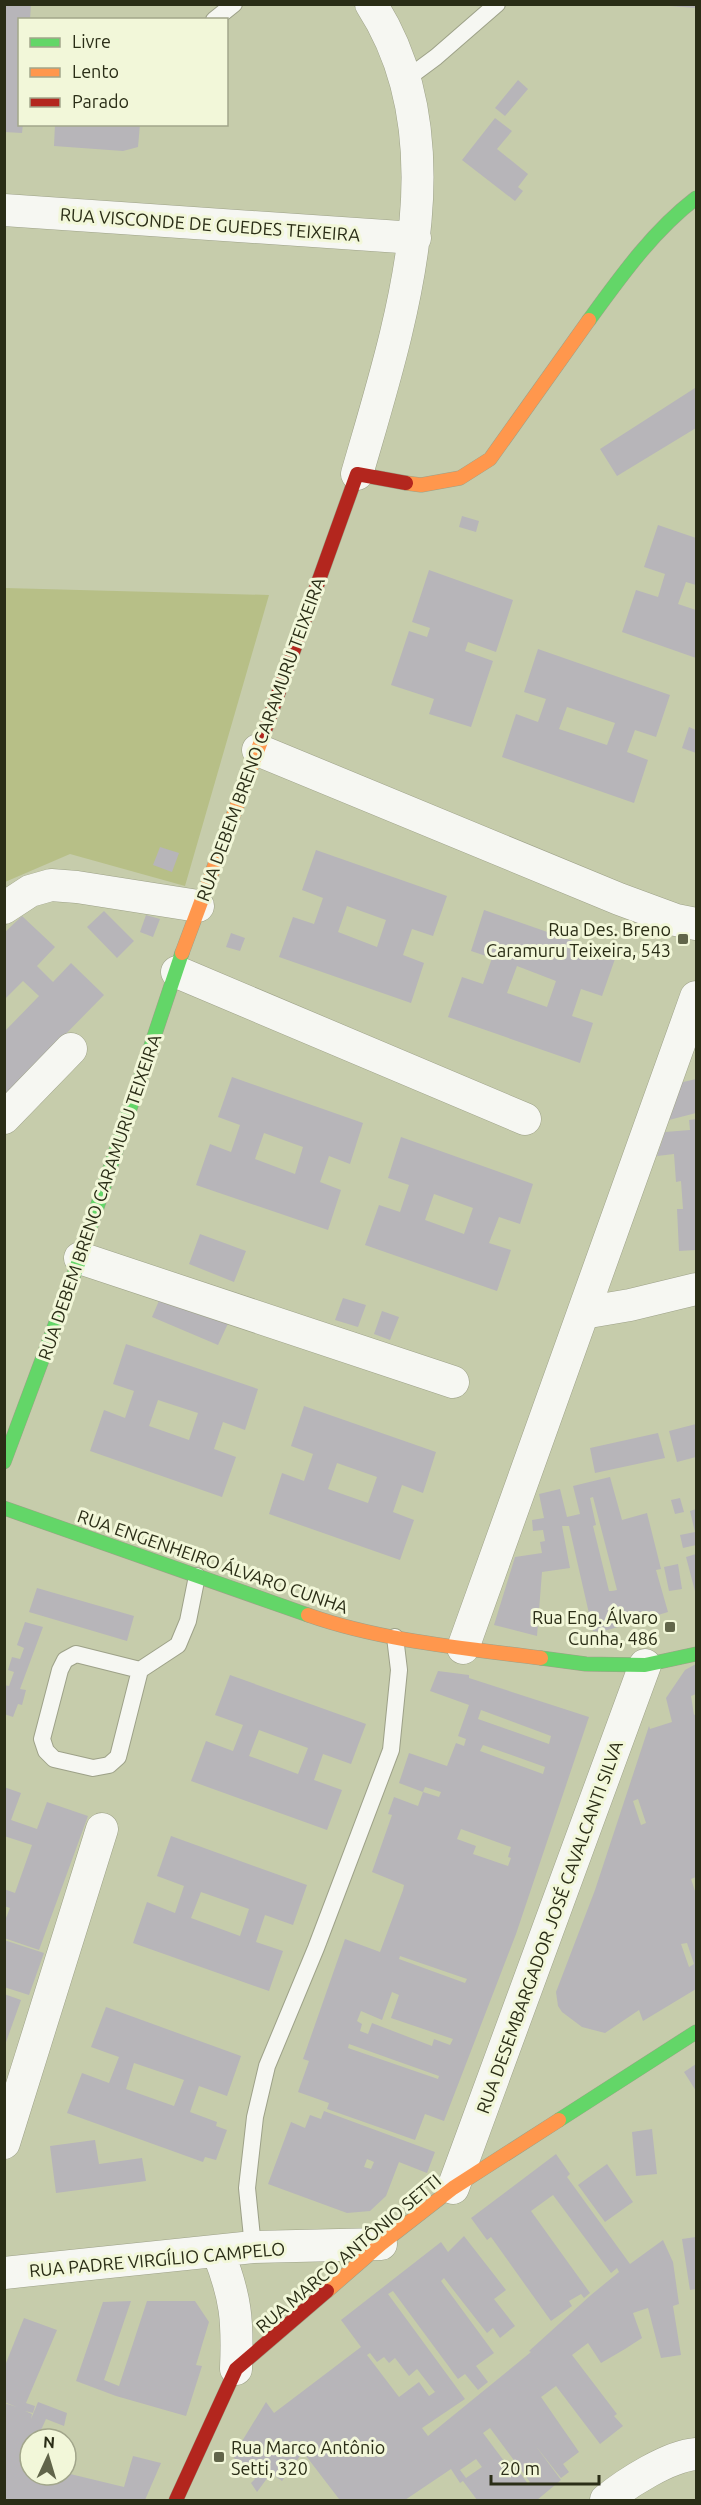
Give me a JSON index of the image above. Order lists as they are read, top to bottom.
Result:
{
  "streets": {
    "street": [
      "RUA VISCONDE DE GUEDES TEIXEIRA",
      "RUA DEBEM BRENO CARAMURU TEIXEIRA",
      "RUA ENGENHEIRO ÁLVARO CUNHA",
      "RUA DESEMBARGADOR JOSÉ CAVALCANTI SILVA",
      "RUA MARCO ANTÔNIO SETTI",
      "RUA PADRE VIRGÍLIO CAMPELO"
    ]
  },
  "crossings": [
    ["RUA VISCONDE DE GUEDES TEIXEIRA", "RUA DEBEM BRENO CARAMURU TEIXEIRA"],
    ["RUA ENGENHEIRO ÁLVARO CUNHA", "RUA DESEMBARGADOR JOSÉ CAVALCANTI SILVA"],
    ["RUA DESEMBARGADOR JOSÉ CAVALCANTI SILVA", "RUA MARCO ANTÔNIO SETTI"],
    ["RUA MARCO ANTÔNIO SETTI", "RUA PADRE VIRGÍLIO CAMPELO"]
  ],
  "places": {
    "transit": ["Rua Des. Breno Caramuru Teixeira, 543", "Rua Eng. Álvaro Cunha, 486", "Rua Marco Antônio Setti, 320"]
  },
  "legend": ["Livre", "Lento", "Parado"],
  "scale_bar": "20 m",
  "north": "top"
}
